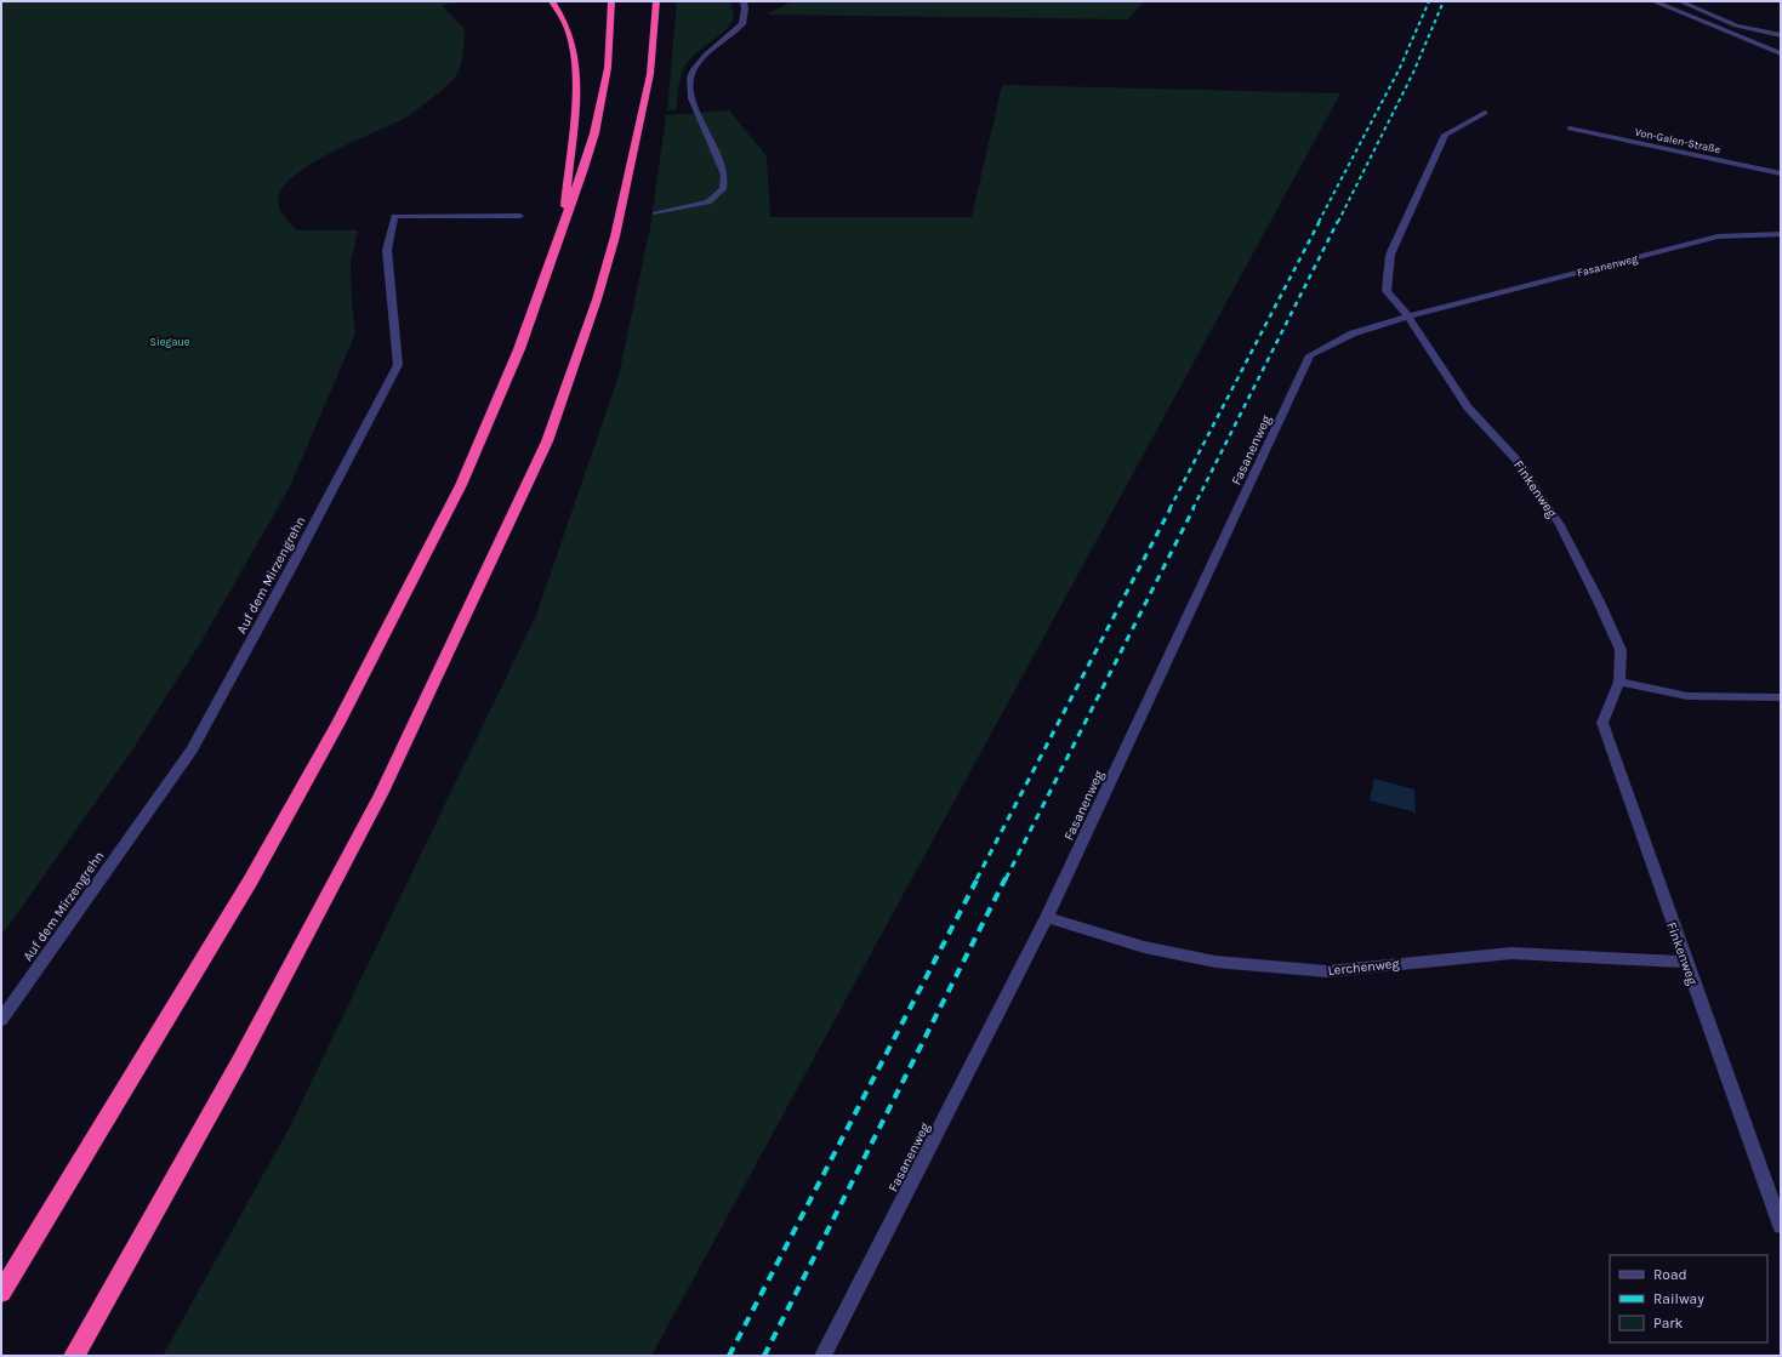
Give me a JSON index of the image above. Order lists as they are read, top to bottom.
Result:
{
  "streets": {
    "street": [
      "Von-Galen-Straße",
      "Fasanenweg",
      "Finkenweg",
      "Auf dem Mirzengrehn",
      "Lerchenweg"
    ]
  },
  "crossings": [
    ["Fasanenweg", "Finkenweg"],
    ["Fasanenweg", "Lerchenweg"],
    ["Finkenweg", "Lerchenweg"]
  ],
  "parks": ["Siegaue"],
  "legend": ["Road", "Railway", "Park"]
}
